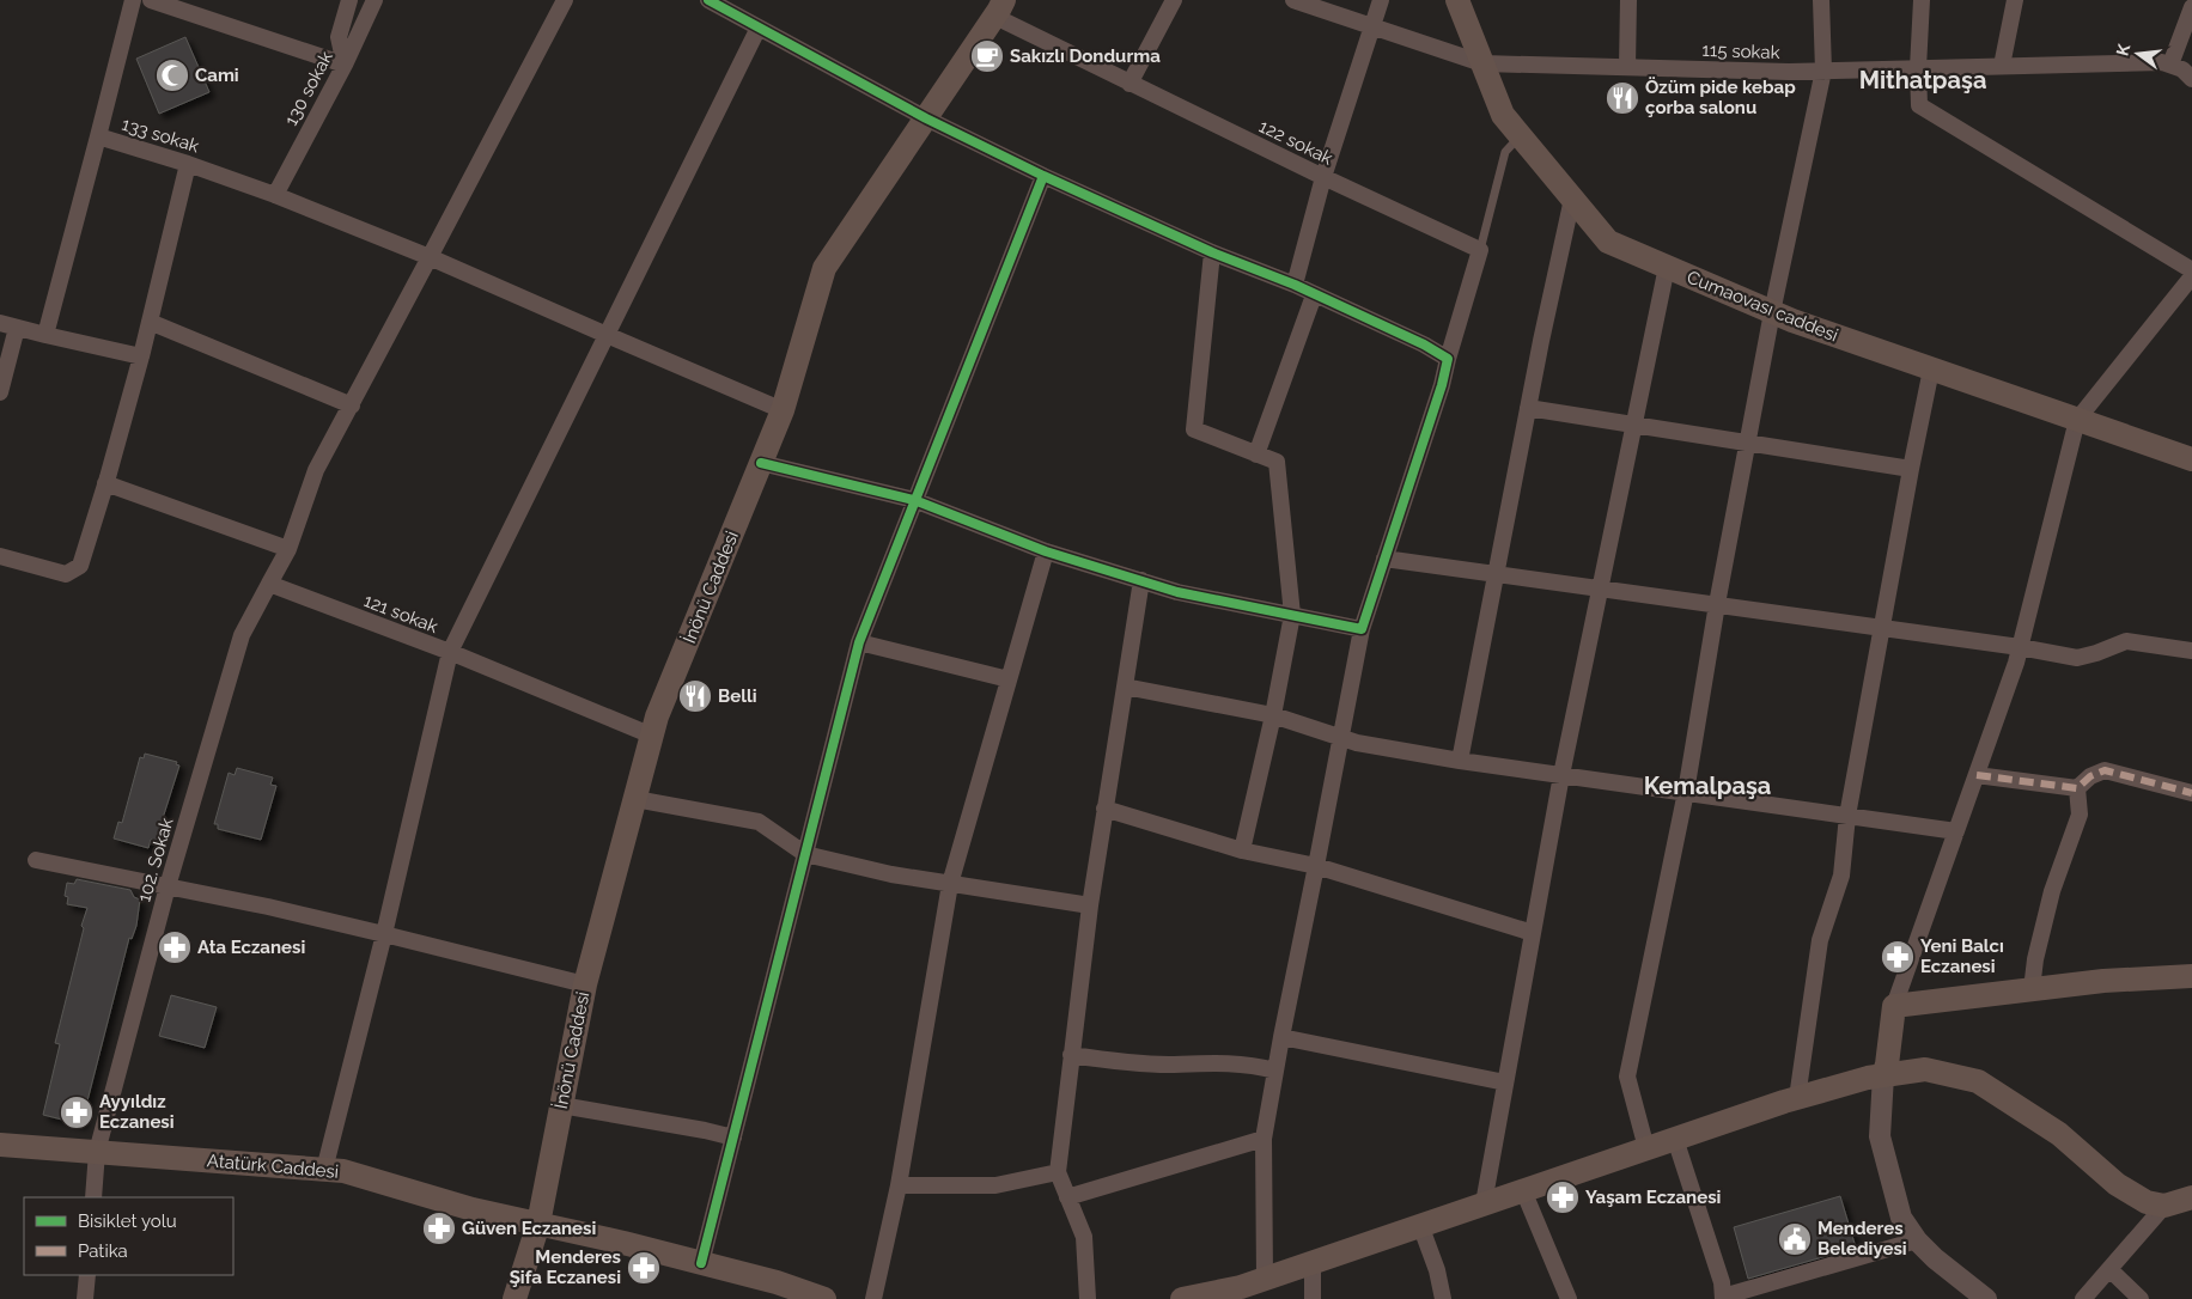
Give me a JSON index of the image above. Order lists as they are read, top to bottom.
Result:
{
  "streets": {
    "main road": ["Cumaovası caddesi", "İnönü Caddesi", "Atatürk Caddesi"],
    "street": [
      "115 sokak",
      "130 sokak",
      "133 sokak",
      "122 sokak",
      "121 sokak",
      "102. Sokak"
    ]
  },
  "crossings": [
    ["115 sokak", "Cumaovası caddesi"],
    ["130 sokak", "133 sokak"],
    ["122 sokak", "İnönü Caddesi"],
    ["İnönü Caddesi", "Atatürk Caddesi"],
    ["121 sokak", "102. Sokak"],
    ["102. Sokak", "Atatürk Caddesi"]
  ],
  "districts": ["Mithatpaşa", "Kemalpaşa"],
  "places": {
    "cafe": ["Sakızlı Dondurma"],
    "mosque": ["Cami"],
    "restaurant": ["Özüm pide kebap çorba salonu", "Belli"],
    "pharmacy": [
      "Ata Eczanesi",
      "Yeni Balcı Eczanesi",
      "Ayyıldız Eczanesi",
      "Yaşam Eczanesi",
      "Güven Eczanesi",
      "Menderes Şifa Eczanesi"
    ],
    "public building": ["Menderes Belediyesi"]
  },
  "legend": ["Bisiklet yolu", "Patika"],
  "north": "left"
}
